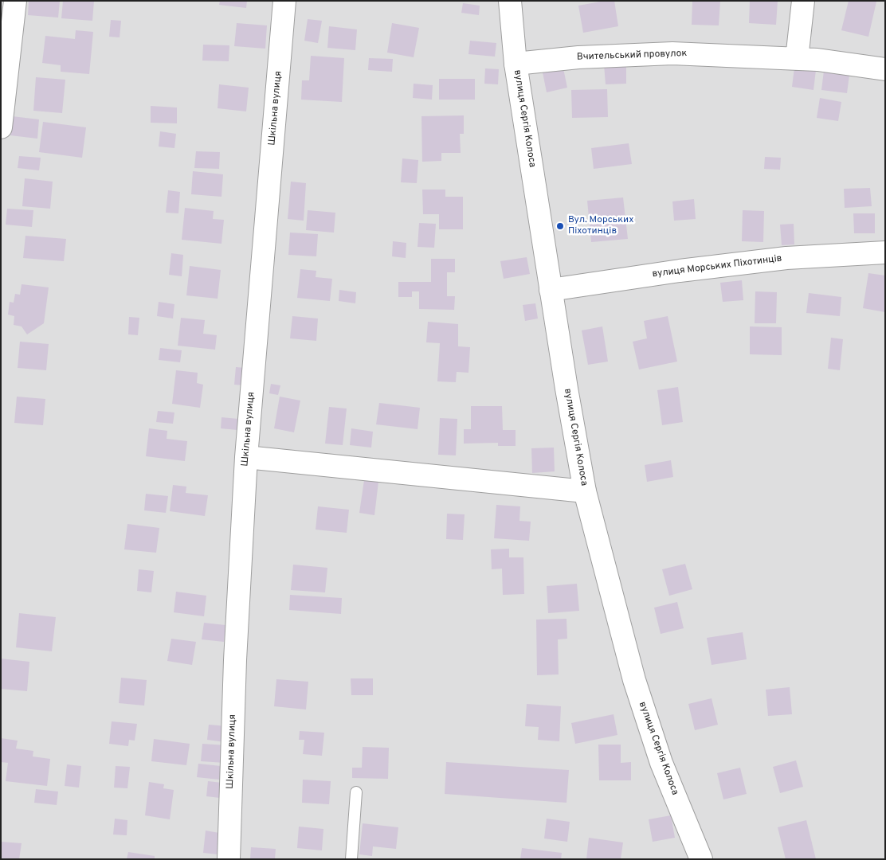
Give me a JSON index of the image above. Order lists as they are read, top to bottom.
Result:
{
  "streets": {
    "street": [
      "Вчительський провулок",
      "Шкільна вулиця",
      "вулиця Сергія Колоса",
      "вулиця Морських Піхотинців"
    ]
  },
  "crossings": [
    ["Вчительський провулок", "вулиця Сергія Колоса"],
    ["вулиця Сергія Колоса", "вулиця Морських Піхотинців"]
  ],
  "places": ["Вул. Морських Піхотинців"]
}
